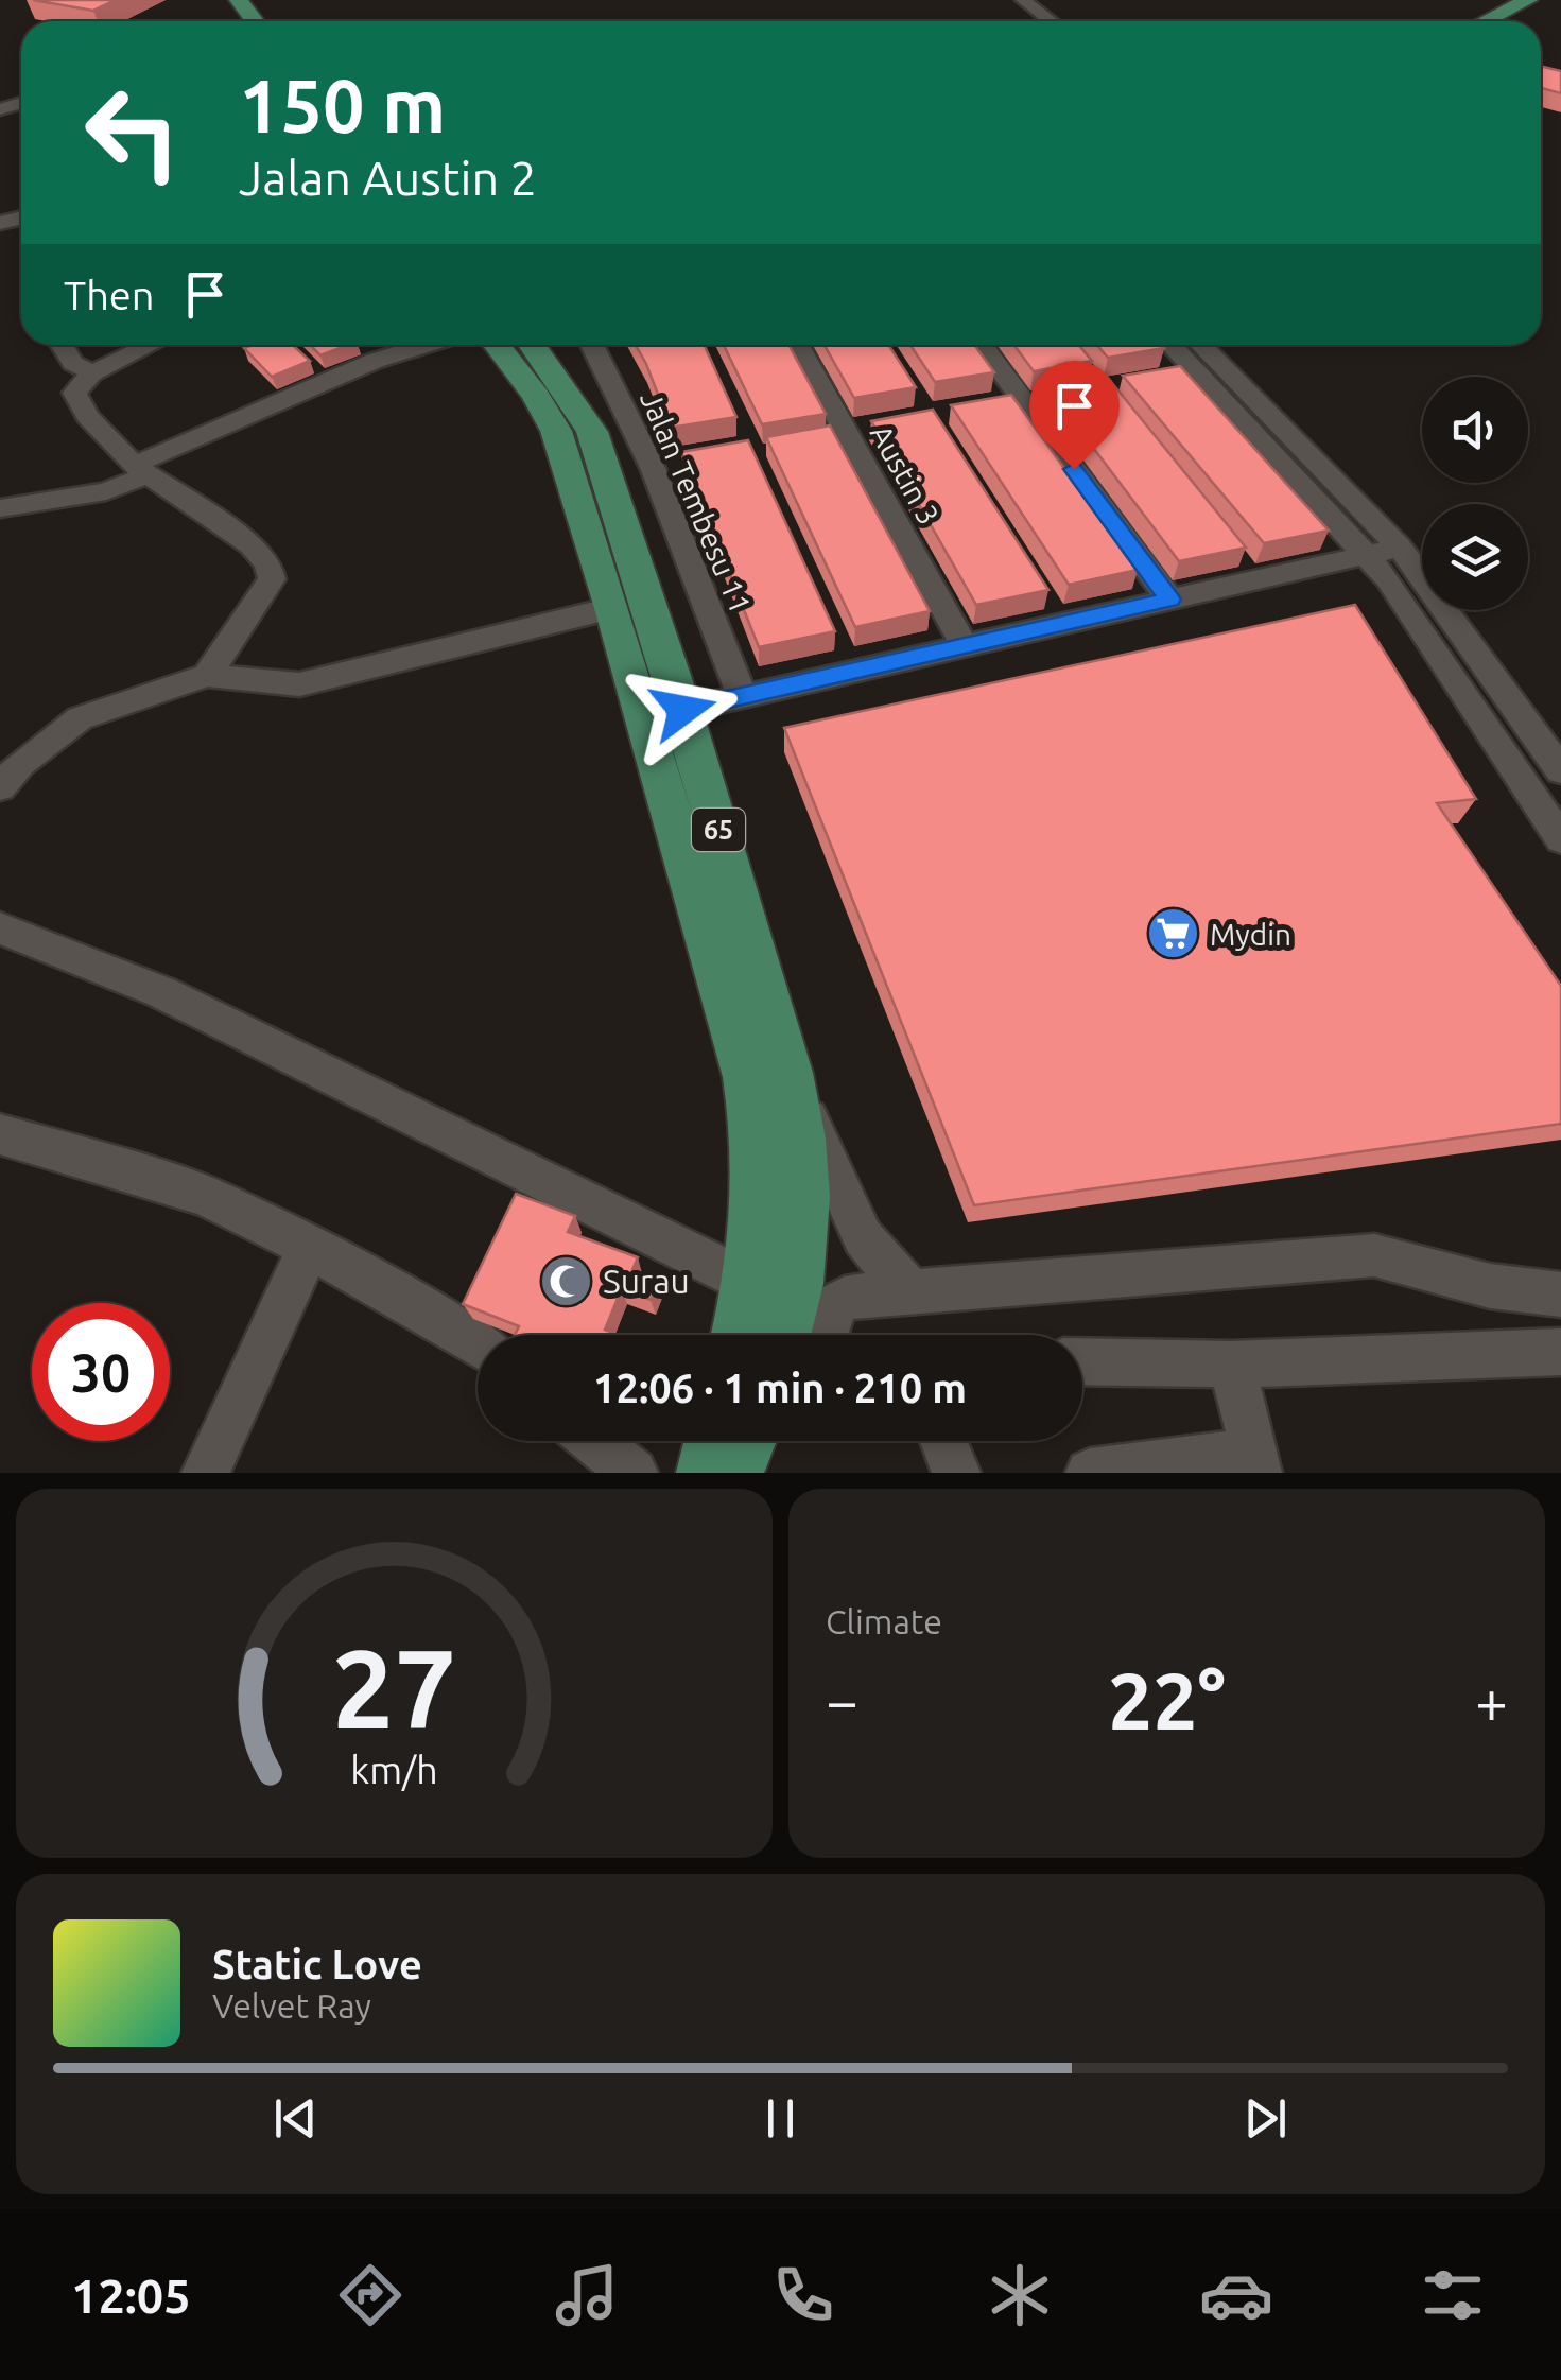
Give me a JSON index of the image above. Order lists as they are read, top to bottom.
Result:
{
  "streets": {
    "main road": ["65"],
    "street": ["Austin 3", "Jalan Tembesu 11"]
  },
  "places": {
    "supermarket": ["Mydin"],
    "mosque": ["Surau"]
  },
  "page": {
    "turn": ["150 m", "Jalan Austin 2"],
    "then": "Then",
    "limit": "30",
    "trip": "12:06 · 1 min · 210 m",
    "tile": "Climate",
    "heat": ["−", "22°", "+"],
    "song": ["Static Love", "Velvet Ray"],
    "tabs": "12:05",
    "gauge": ["27", "km/h"]
  }
}
